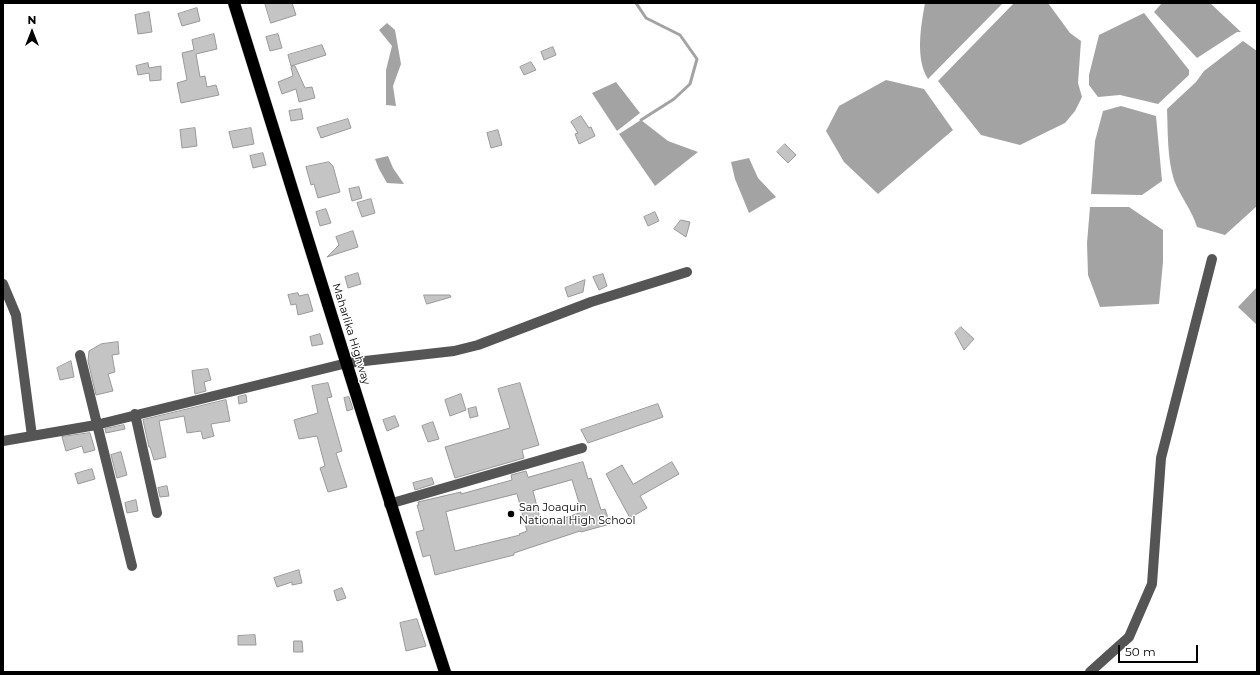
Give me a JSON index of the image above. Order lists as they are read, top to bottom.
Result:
{
  "streets": {
    "highway": ["Maharlika Highway"]
  },
  "places": ["San Joaquin National High School"],
  "scale_bar": "50 m",
  "north": "top"
}
